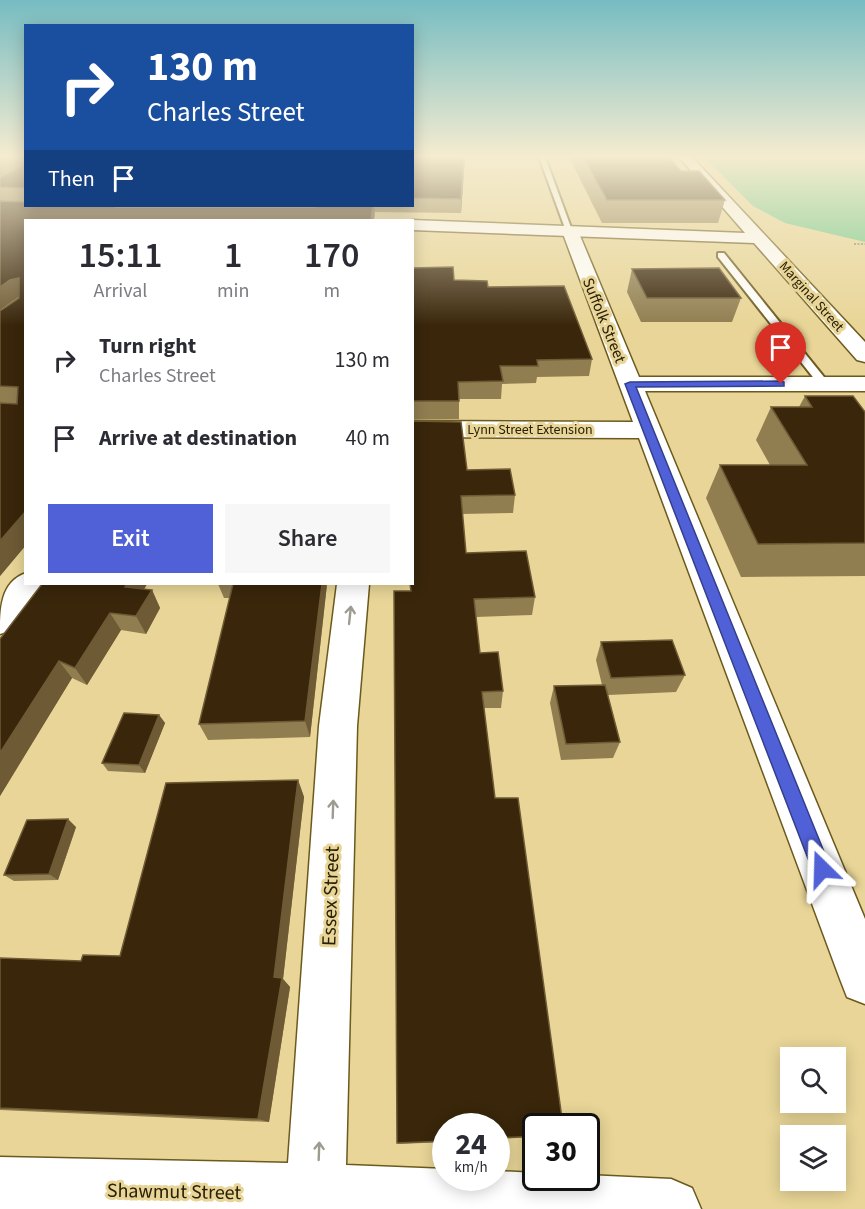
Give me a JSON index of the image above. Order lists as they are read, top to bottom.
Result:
{
  "streets": {
    "street": [
      "Marginal Street",
      "Suffolk Street",
      "Lynn Street Extension",
      "Essex Street",
      "Shawmut Street"
    ]
  },
  "crossings": [
    ["Suffolk Street", "Lynn Street Extension"],
    ["Essex Street", "Shawmut Street"]
  ],
  "one_way": ["Essex Street"],
  "page": {
    "turn": ["130 m", "Charles Street"],
    "then": "Then",
    "eta": [
      "15:11",
      "Arrival",
      "1",
      "min",
      "170",
      "m"
    ],
    "list": [
      {
        "name": "Turn right",
        "note": "Charles Street",
        "value": "130 m"
      },
      {
        "name": "Arrive at destination",
        "value": "40 m"
      }
    ],
    "buttons": ["Exit", "Share"],
    "speed": "24 km/h",
    "limit": "30"
  }
}
